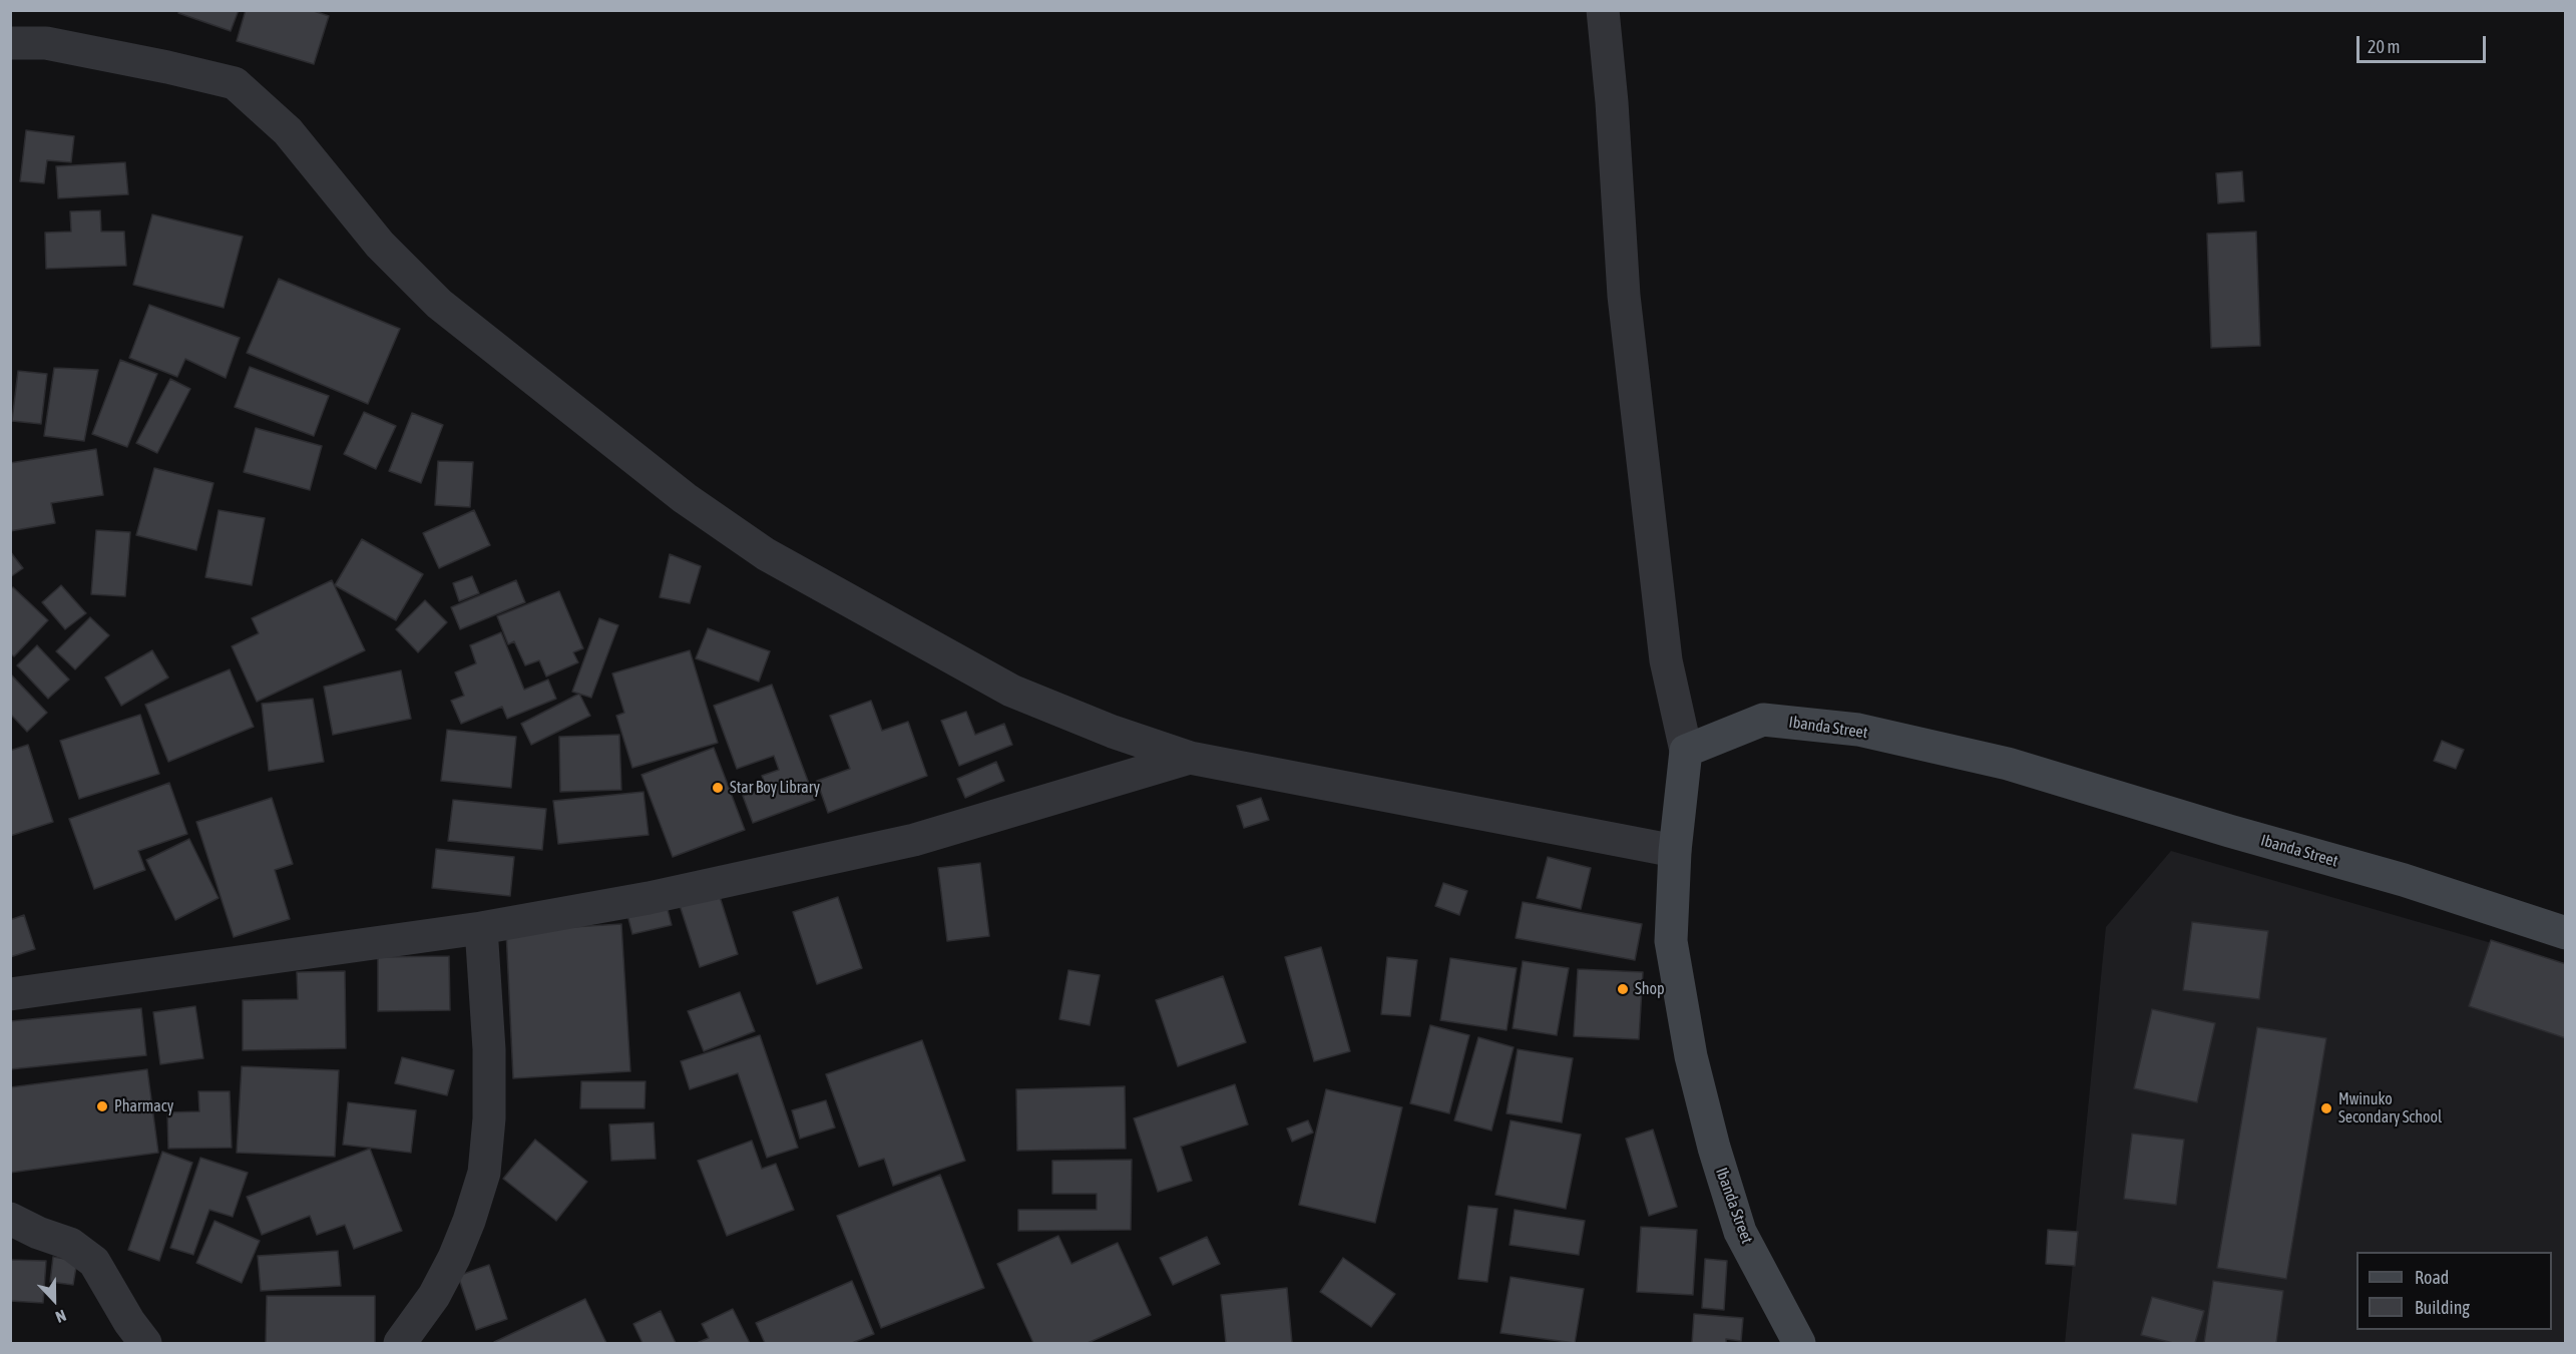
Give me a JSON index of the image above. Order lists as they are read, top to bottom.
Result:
{
  "streets": {
    "street": ["Ibanda Street"]
  },
  "places": [
    "Star Boy Library",
    "Shop",
    "Pharmacy",
    "Mwinuko Secondary School"
  ],
  "legend": ["Road", "Building"],
  "scale_bar": "20 m",
  "north": "bottom"
}
